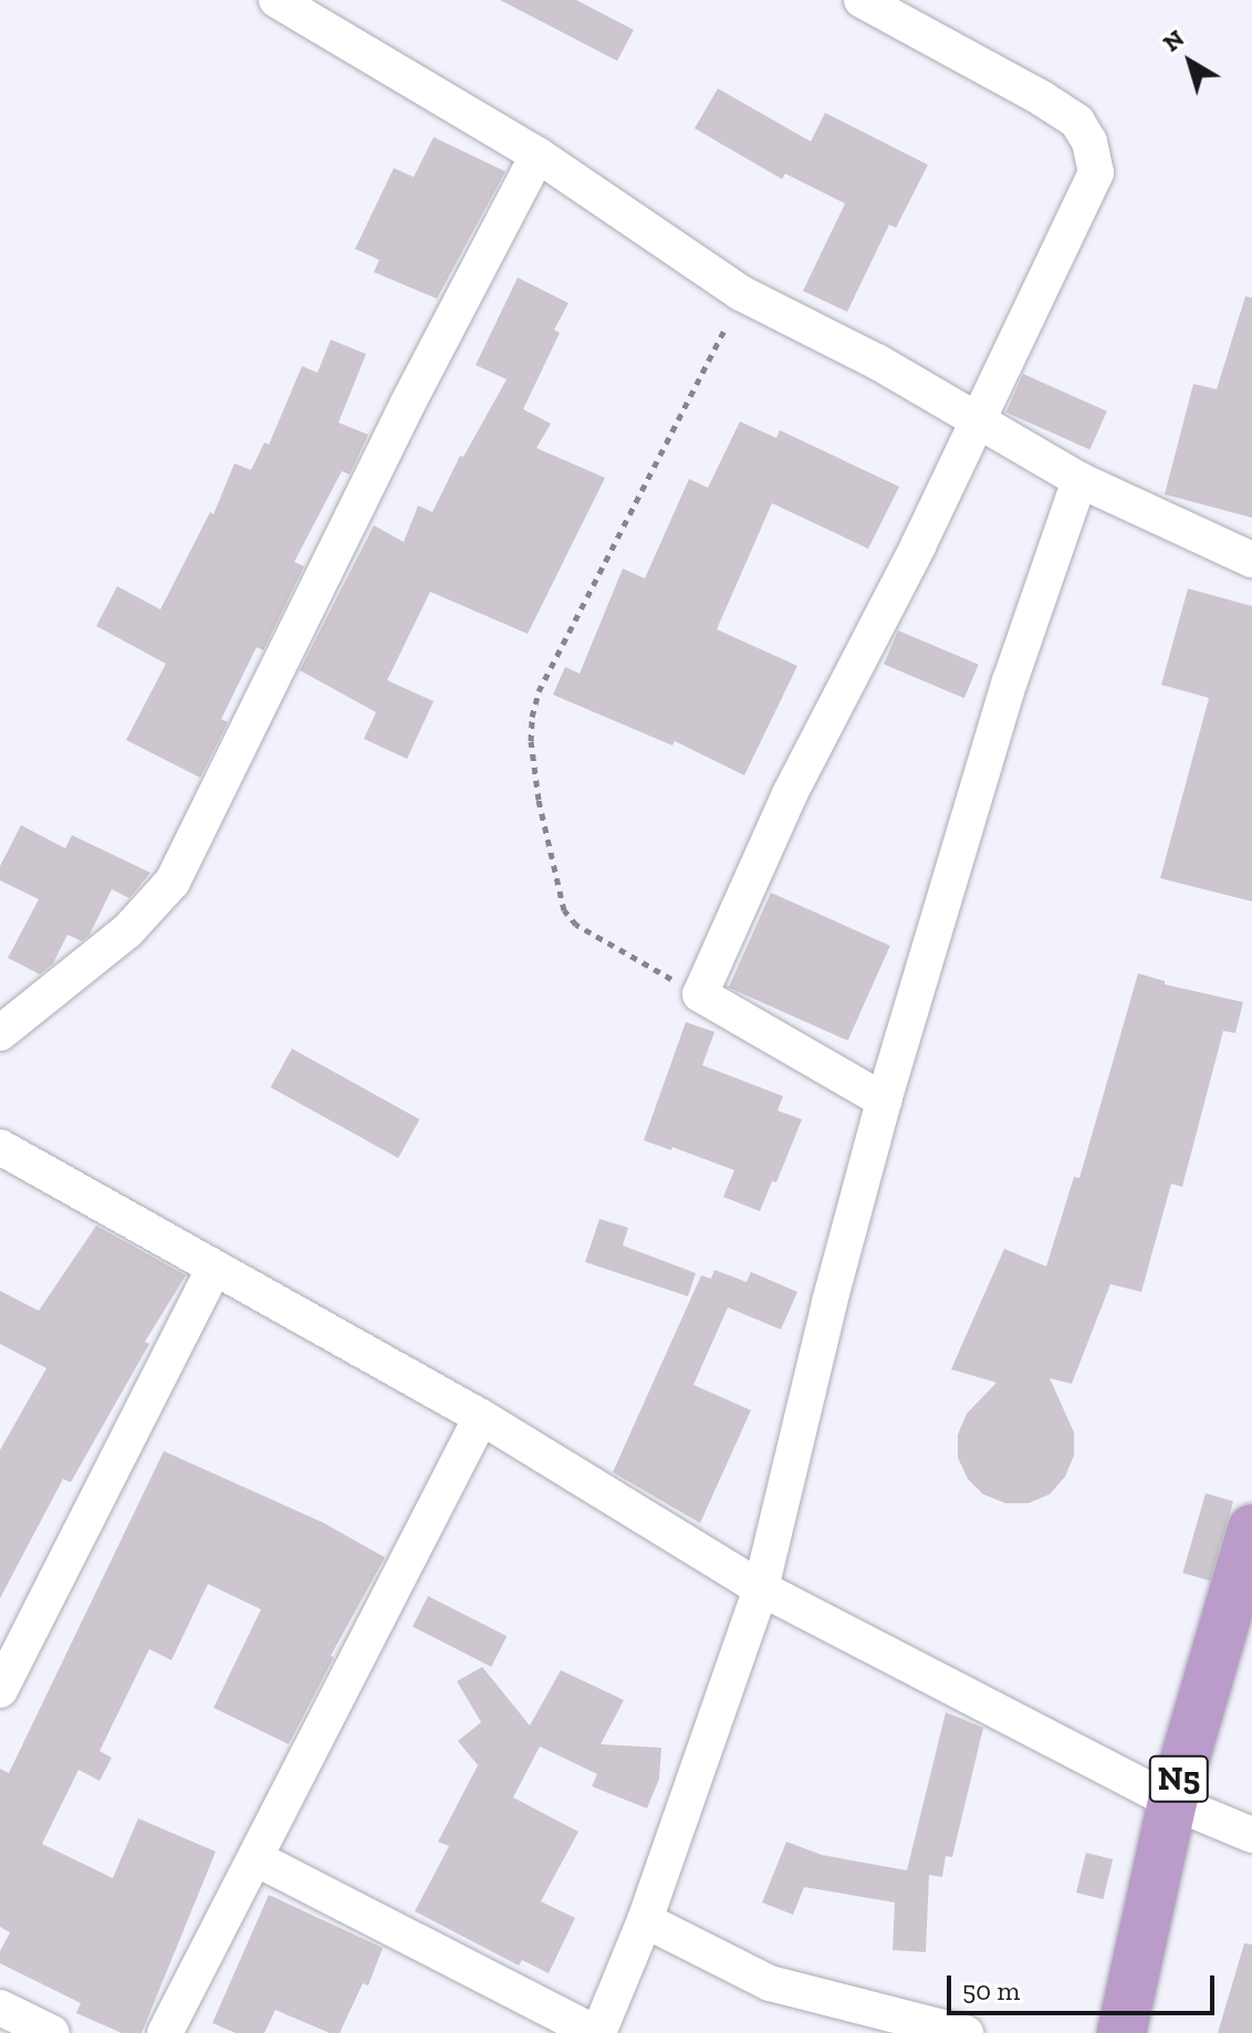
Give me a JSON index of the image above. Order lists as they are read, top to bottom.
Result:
{
  "streets": {
    "highway": ["N5"]
  },
  "scale_bar": "50 m",
  "north": "top left"
}
